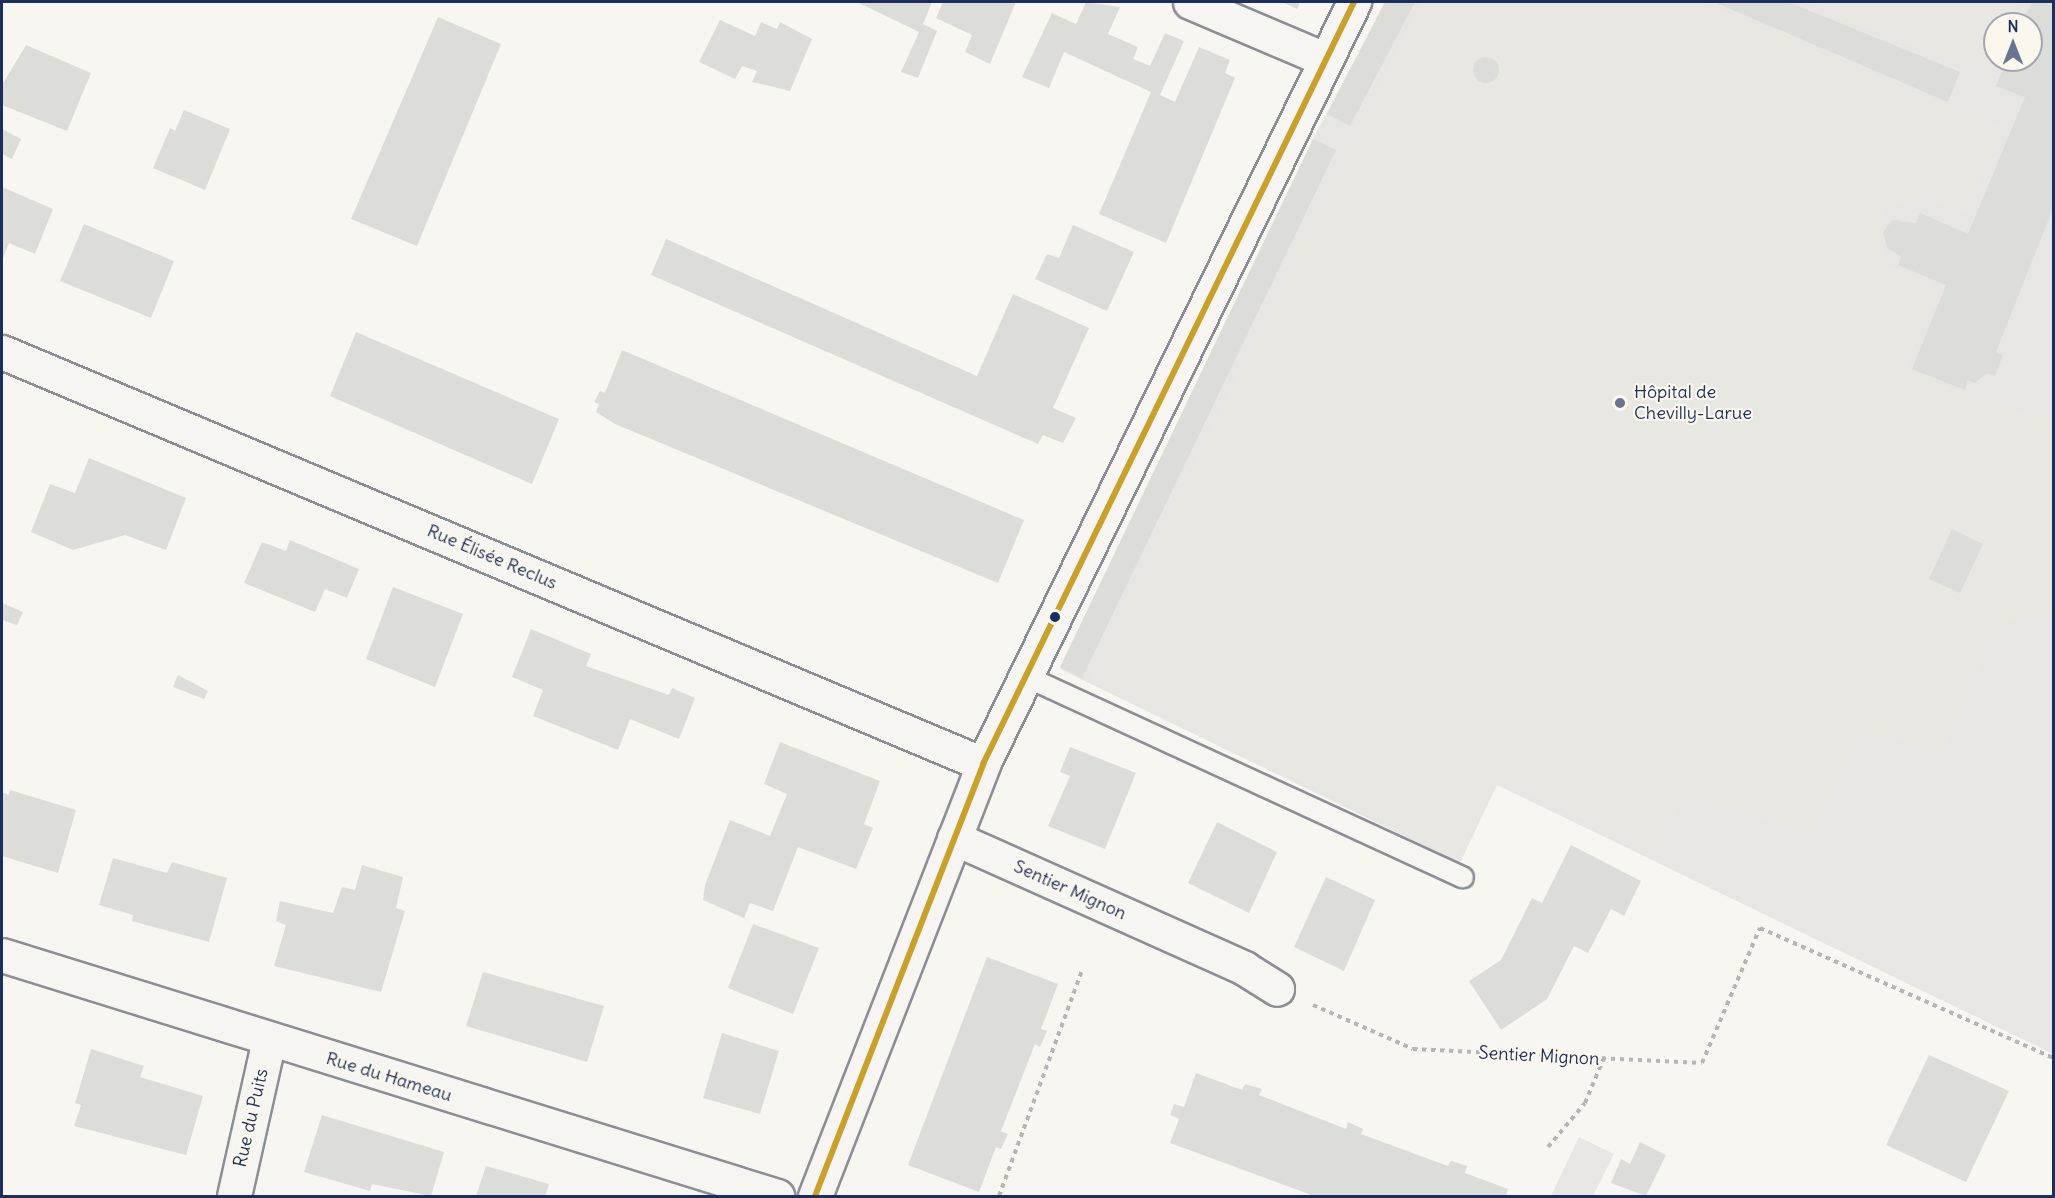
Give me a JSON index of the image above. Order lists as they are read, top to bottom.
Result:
{
  "streets": {
    "street": [
      "Rue Élisée Reclus",
      "Sentier Mignon",
      "Rue du Hameau",
      "Rue du Puits"
    ]
  },
  "crossings": [
    ["Rue du Hameau", "Rue du Puits"]
  ],
  "places": ["Hôpital de Chevilly-Larue"],
  "north": "top"
}
